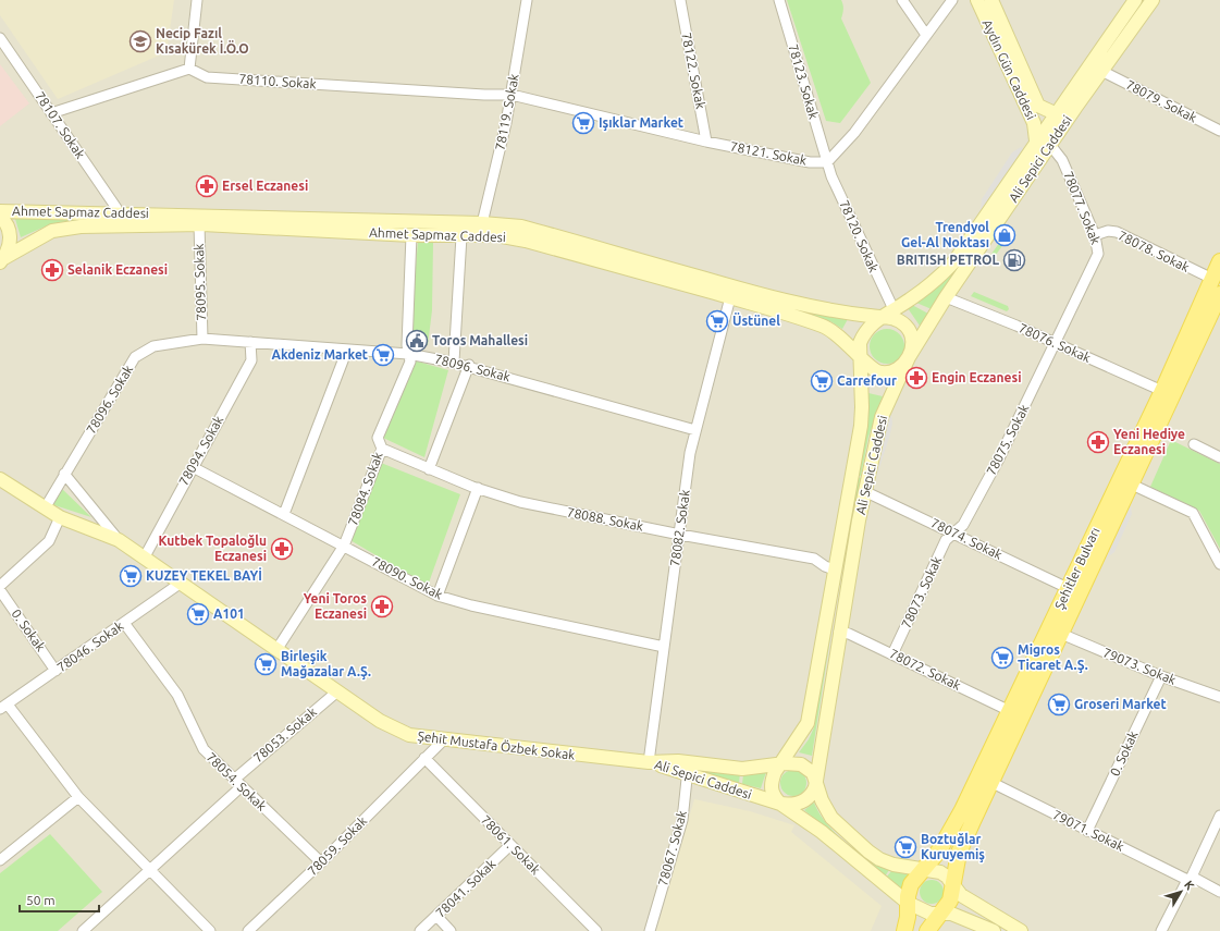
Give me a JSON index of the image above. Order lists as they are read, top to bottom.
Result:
{
  "streets": {
    "main road": [
      "Aydın Gün Caddesi",
      "Ali Sepici Caddesi",
      "Ahmet Sapmaz Caddesi",
      "Şehitler Bulvarı",
      "Şehit Mustafa Özbek Sokak"
    ],
    "street": [
      "78122. Sokak",
      "78110. Sokak",
      "78123. Sokak",
      "78079. Sokak",
      "78119. Sokak",
      "78107. Sokak",
      "78121. Sokak",
      "78077. Sokak",
      "78120. Sokak",
      "78078. Sokak",
      "78095. Sokak",
      "78076. Sokak",
      "78096. Sokak",
      "78075. Sokak",
      "78094. Sokak",
      "78084. Sokak",
      "78088. Sokak",
      "78082. Sokak",
      "78074. Sokak",
      "78090. Sokak",
      "78073. Sokak",
      "0. Sokak",
      "78046. Sokak",
      "79073. Sokak",
      "78072. Sokak",
      "78053. Sokak",
      "78054. Sokak",
      "79071. Sokak",
      "78061. Sokak",
      "78059. Sokak",
      "78067. Sokak",
      "78041. Sokak"
    ]
  },
  "crossings": [
    ["Aydın Gün Caddesi", "Ali Sepici Caddesi"],
    ["78122. Sokak", "78121. Sokak"],
    ["78110. Sokak", "78119. Sokak"],
    ["78110. Sokak", "78121. Sokak"],
    ["78123. Sokak", "78121. Sokak"],
    ["78123. Sokak", "78120. Sokak"],
    ["78079. Sokak", "Ali Sepici Caddesi"],
    ["78119. Sokak", "78121. Sokak"],
    ["78119. Sokak", "Ahmet Sapmaz Caddesi"],
    ["78107. Sokak", "Ahmet Sapmaz Caddesi"],
    ["78121. Sokak", "78120. Sokak"],
    ["Ali Sepici Caddesi", "78077. Sokak"],
    ["Ali Sepici Caddesi", "Ahmet Sapmaz Caddesi"],
    ["Ali Sepici Caddesi", "78120. Sokak"],
    ["Ali Sepici Caddesi", "78076. Sokak"],
    ["Ali Sepici Caddesi", "78088. Sokak"],
    ["Ali Sepici Caddesi", "78082. Sokak"],
    ["Ali Sepici Caddesi", "78074. Sokak"],
    ["Ali Sepici Caddesi", "Şehitler Bulvarı"],
    ["Ali Sepici Caddesi", "78072. Sokak"],
    ["Ali Sepici Caddesi", "Şehit Mustafa Özbek Sokak"],
    ["Ali Sepici Caddesi", "78067. Sokak"],
    ["78077. Sokak", "78078. Sokak"],
    ["78077. Sokak", "78076. Sokak"],
    ["78077. Sokak", "78075. Sokak"],
    ["Ahmet Sapmaz Caddesi", "78095. Sokak"],
    ["Ahmet Sapmaz Caddesi", "78084. Sokak"],
    ["Ahmet Sapmaz Caddesi", "78082. Sokak"],
    ["78078. Sokak", "Şehitler Bulvarı"],
    ["78095. Sokak", "78096. Sokak"],
    ["78076. Sokak", "78075. Sokak"],
    ["78076. Sokak", "Şehitler Bulvarı"],
    ["78096. Sokak", "78094. Sokak"],
    ["78096. Sokak", "78084. Sokak"],
    ["78096. Sokak", "78082. Sokak"],
    ["78096. Sokak", "Şehit Mustafa Özbek Sokak"],
    ["78075. Sokak", "78074. Sokak"],
    ["78075. Sokak", "78073. Sokak"],
    ["78094. Sokak", "78090. Sokak"],
    ["78094. Sokak", "Şehit Mustafa Özbek Sokak"],
    ["78084. Sokak", "78088. Sokak"],
    ["78084. Sokak", "78090. Sokak"],
    ["78084. Sokak", "Şehit Mustafa Özbek Sokak"],
    ["78088. Sokak", "78082. Sokak"],
    ["78082. Sokak", "78090. Sokak"],
    ["78082. Sokak", "Şehit Mustafa Özbek Sokak"],
    ["78074. Sokak", "Şehitler Bulvarı"],
    ["78074. Sokak", "78073. Sokak"],
    ["Şehitler Bulvarı", "79073. Sokak"],
    ["Şehitler Bulvarı", "78072. Sokak"],
    ["Şehitler Bulvarı", "79071. Sokak"],
    ["78073. Sokak", "78072. Sokak"],
    ["0. Sokak", "78046. Sokak"],
    ["0. Sokak", "79073. Sokak"],
    ["0. Sokak", "79071. Sokak"],
    ["78046. Sokak", "Şehit Mustafa Özbek Sokak"],
    ["78046. Sokak", "78054. Sokak"],
    ["78053. Sokak", "Şehit Mustafa Özbek Sokak"],
    ["78053. Sokak", "78054. Sokak"],
    ["Şehit Mustafa Özbek Sokak", "78059. Sokak"],
    ["78054. Sokak", "78059. Sokak"],
    ["78061. Sokak", "78059. Sokak"],
    ["78061. Sokak", "78041. Sokak"]
  ],
  "places": {
    "school or university": ["Necip Fazıl Kısakürek İ.Ö.O"],
    "supermarket": [
      "Işıklar Market",
      "Üstünel",
      "Akdeniz Market",
      "Carrefour",
      "KUZEY TEKEL BAYİ",
      "A101",
      "Migros Ticaret A.Ş.",
      "Birleşik Mağazalar A.Ş.",
      "Groseri Market",
      "Boztuğlar Kuruyemiş"
    ],
    "pharmacy": [
      "Ersel Eczanesi",
      "Selanik Eczanesi",
      "Engin Eczanesi",
      "Yeni Hediye Eczanesi",
      "Kutbek Topaloğlu Eczanesi",
      "Yeni Toros Eczanesi"
    ],
    "shop": ["Trendyol Gel-Al Noktası"],
    "fuel station": ["BRITISH PETROL"],
    "public building": ["Toros Mahallesi"]
  },
  "scale_bar": "50 m",
  "north": "top right"
}
